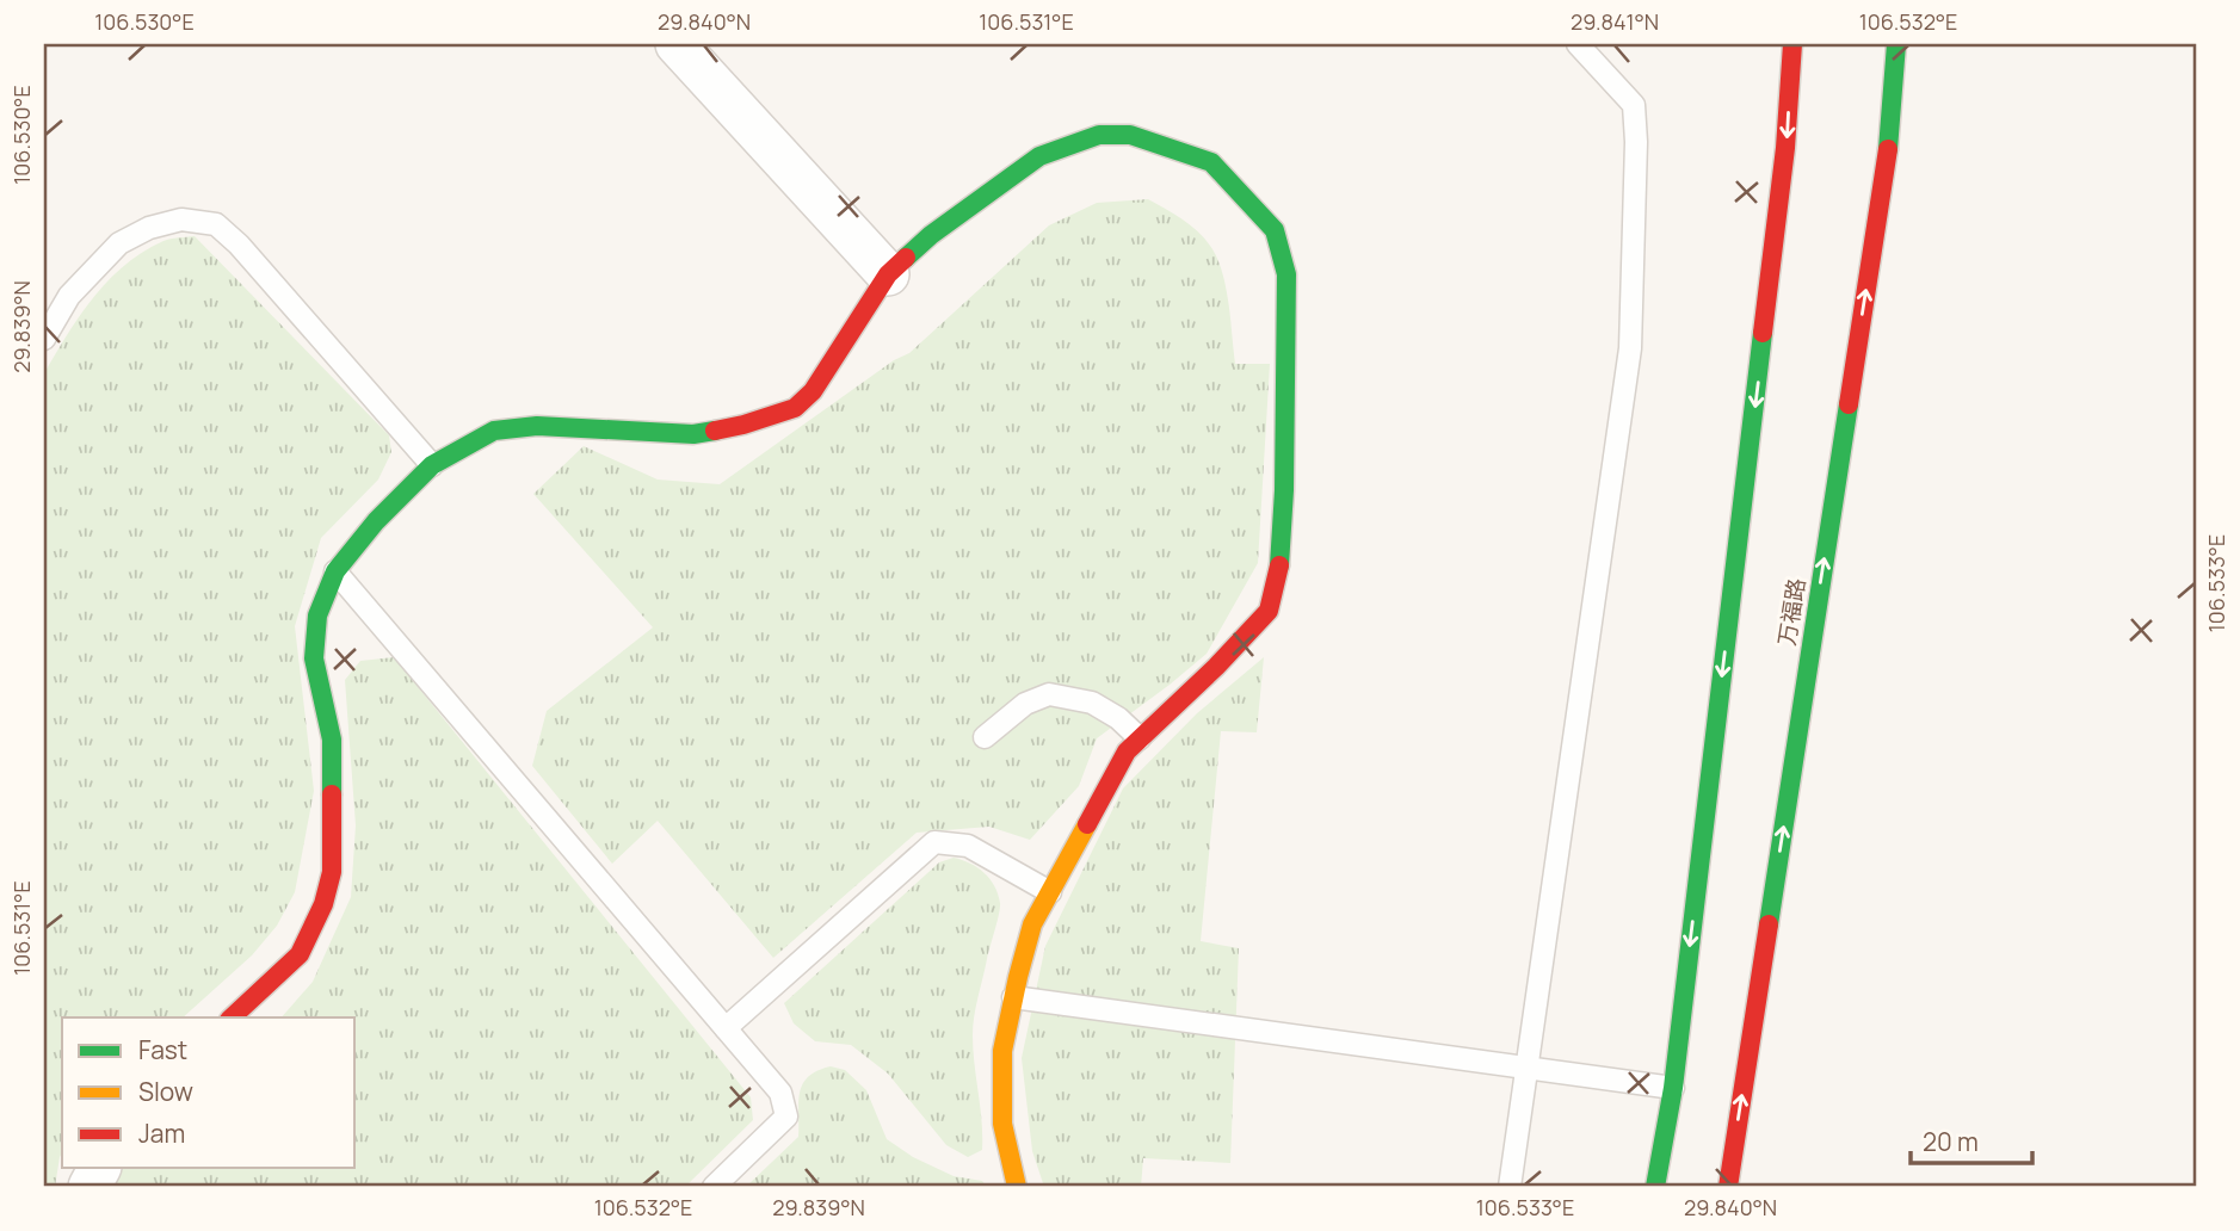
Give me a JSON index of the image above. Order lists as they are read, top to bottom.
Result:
{
  "streets": {
    "street": ["万福路"]
  },
  "legend": ["Fast", "Slow", "Jam"],
  "scale_bar": "20 m",
  "coordinates": [
    "106.530°E",
    "29.840°N",
    "106.531°E",
    "29.841°N",
    "106.532°E",
    "29.839°N",
    "106.533°E"
  ]
}
